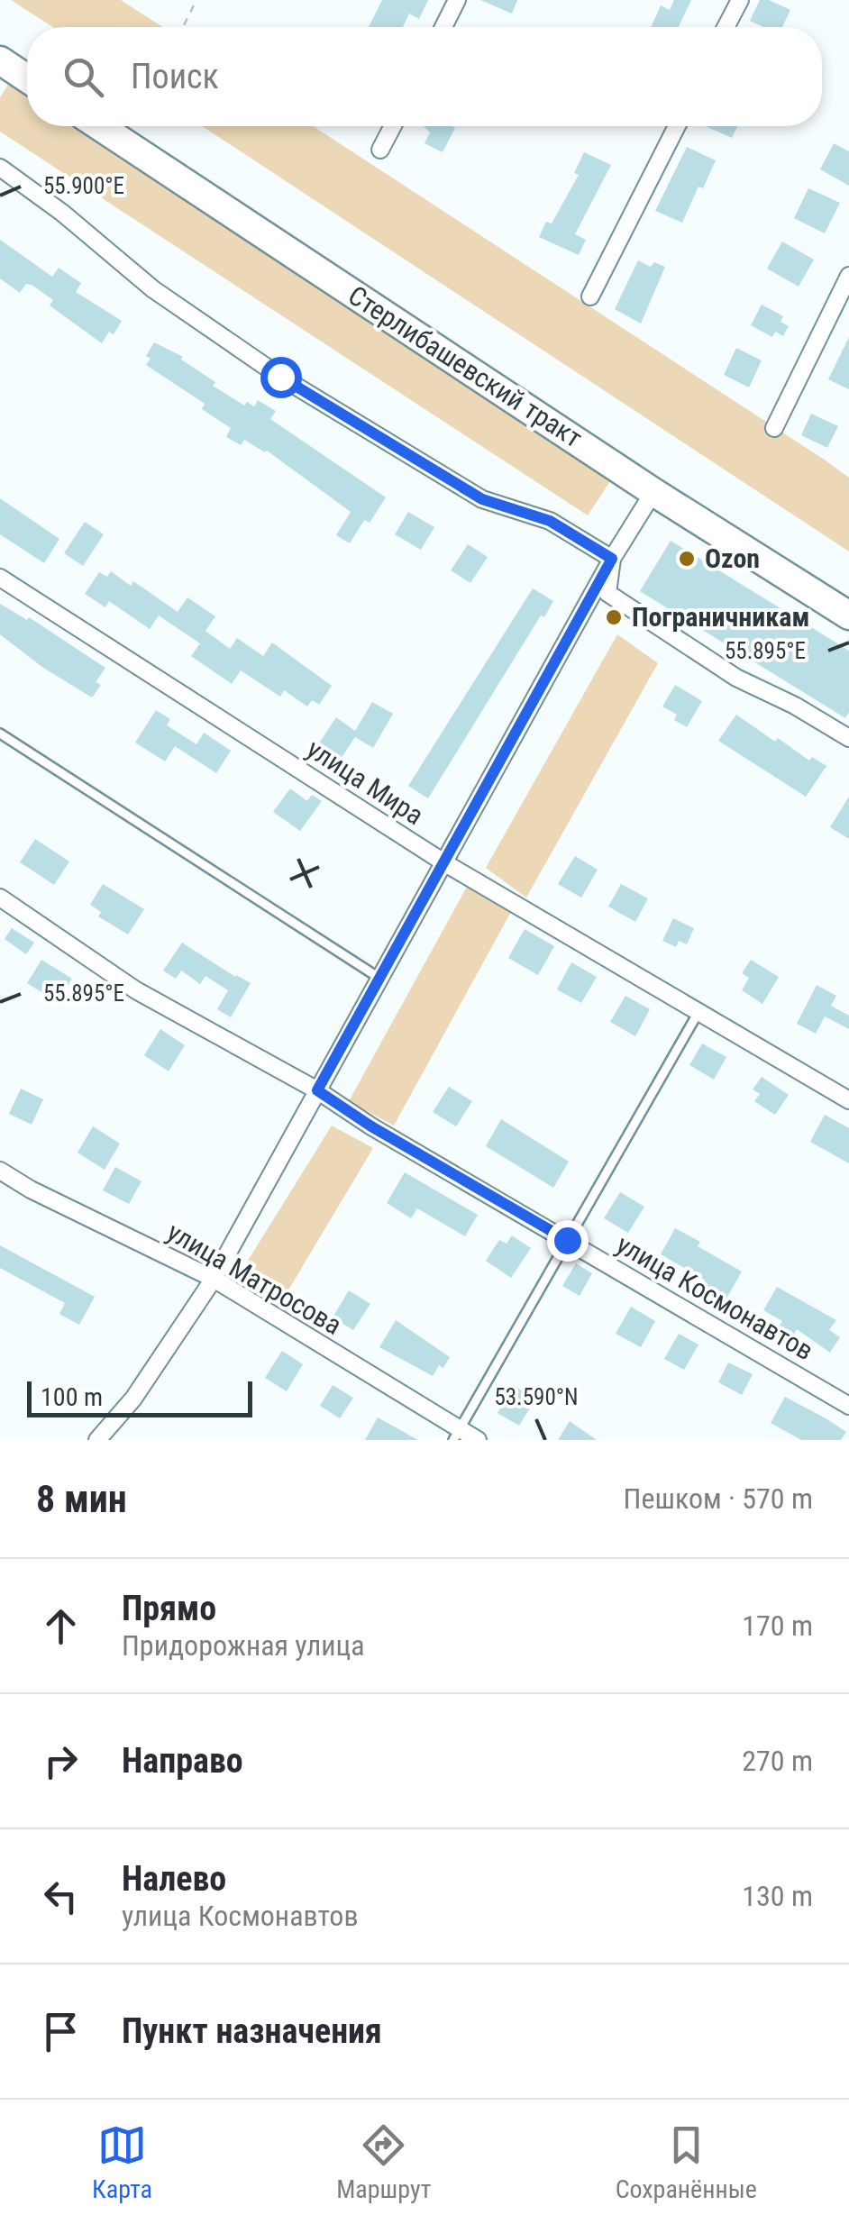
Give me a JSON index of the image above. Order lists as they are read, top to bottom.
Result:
{
  "streets": {
    "main road": ["Стерлибашевский тракт"],
    "street": ["улица Мира", "улица Матросова", "улица Космонавтов"]
  },
  "places": ["Ozon", "Пограничникам"],
  "scale_bar": "100 m",
  "page": {
    "search": "Поиск",
    "scale": "100 m",
    "heading": ["8 мин", "Пешком · 570 m"],
    "list": [
      ["Прямо", "Придорожная улица", "170 m"],
      ["Направо", "270 m"],
      ["Налево", "улица Космонавтов", "130 m"],
      "Пункт назначения"
    ],
    "nav": ["Карта", "Маршрут", "Сохранённые"]
  },
  "coordinates": ["55.900°E", "55.895°E", "53.590°N"]
}
